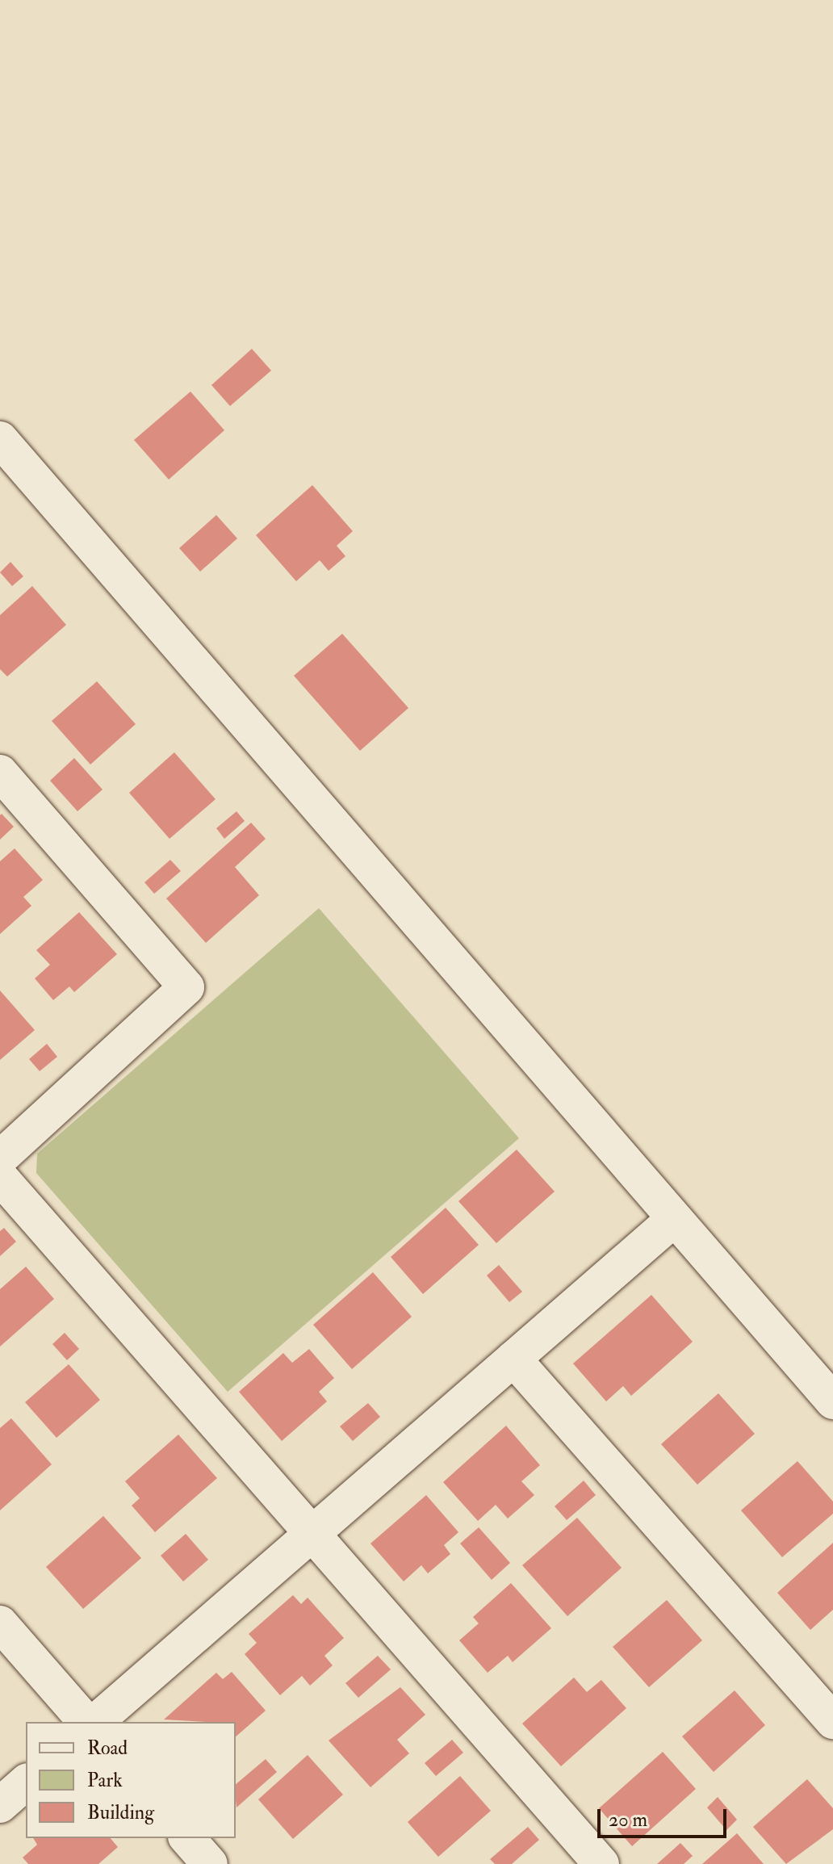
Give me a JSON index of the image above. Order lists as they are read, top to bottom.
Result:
{
  "legend": ["Road", "Park", "Building"],
  "scale_bar": "20 m"
}
